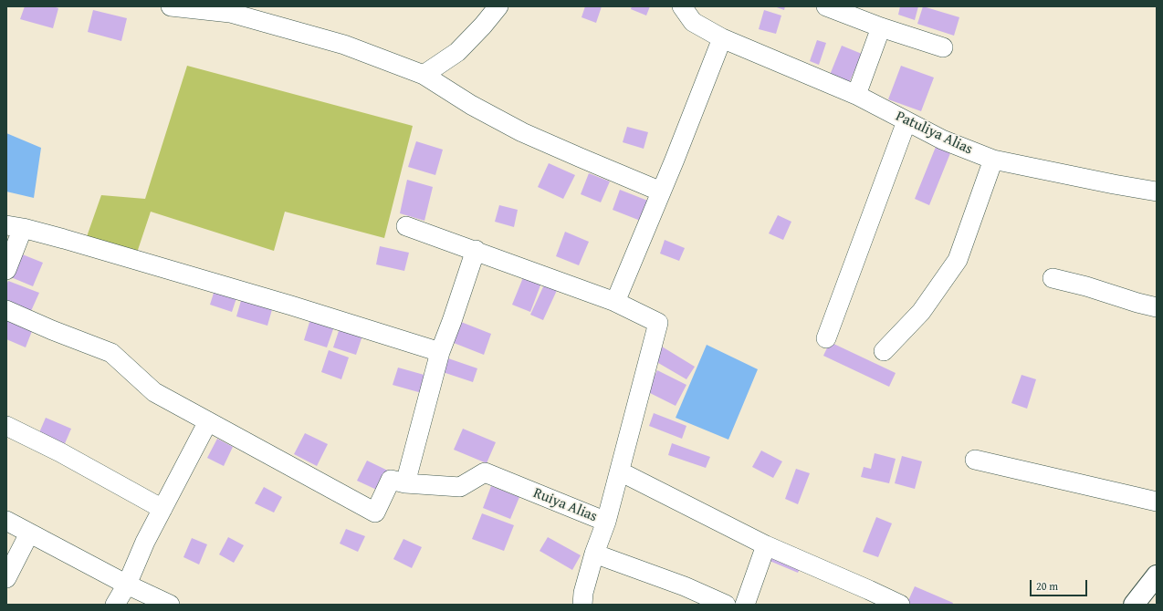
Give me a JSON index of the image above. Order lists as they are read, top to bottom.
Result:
{
  "streets": {
    "street": ["Patuliya Alias", "Ruiya Alias"]
  },
  "scale_bar": "20 m"
}
